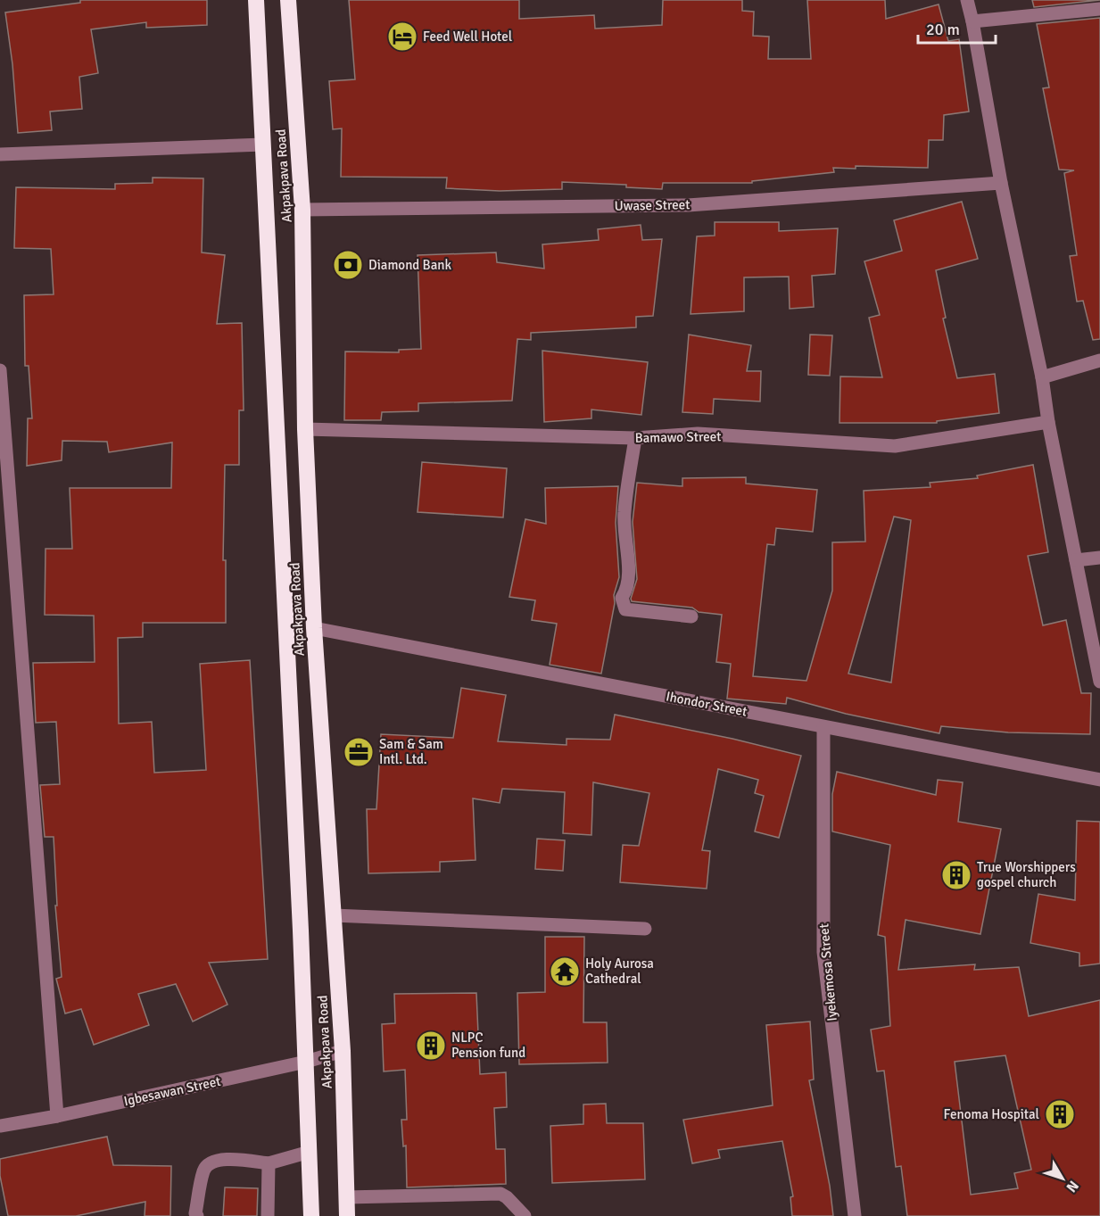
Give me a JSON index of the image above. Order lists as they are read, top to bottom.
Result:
{
  "streets": {
    "highway": ["Akpakpava Road"],
    "street": [
      "Uwase Street",
      "Bamawo Street",
      "Ihondor Street",
      "Iyekemosa Street",
      "Igbesawan Street"
    ]
  },
  "crossings": [
    ["Akpakpava Road", "Uwase Street"],
    ["Akpakpava Road", "Bamawo Street"],
    ["Akpakpava Road", "Ihondor Street"],
    ["Akpakpava Road", "Igbesawan Street"],
    ["Ihondor Street", "Iyekemosa Street"]
  ],
  "places": {
    "hotel": ["Feed Well Hotel"],
    "bank": ["Diamond Bank"],
    "office": ["Sam & Sam Intl. Ltd."],
    "building": ["True Worshippers gospel church", "NLPC Pension fund", "Fenoma Hospital"],
    "temple": ["Holy Aurosa Cathedral"]
  },
  "scale_bar": "20 m",
  "north": "bottom right"
}
